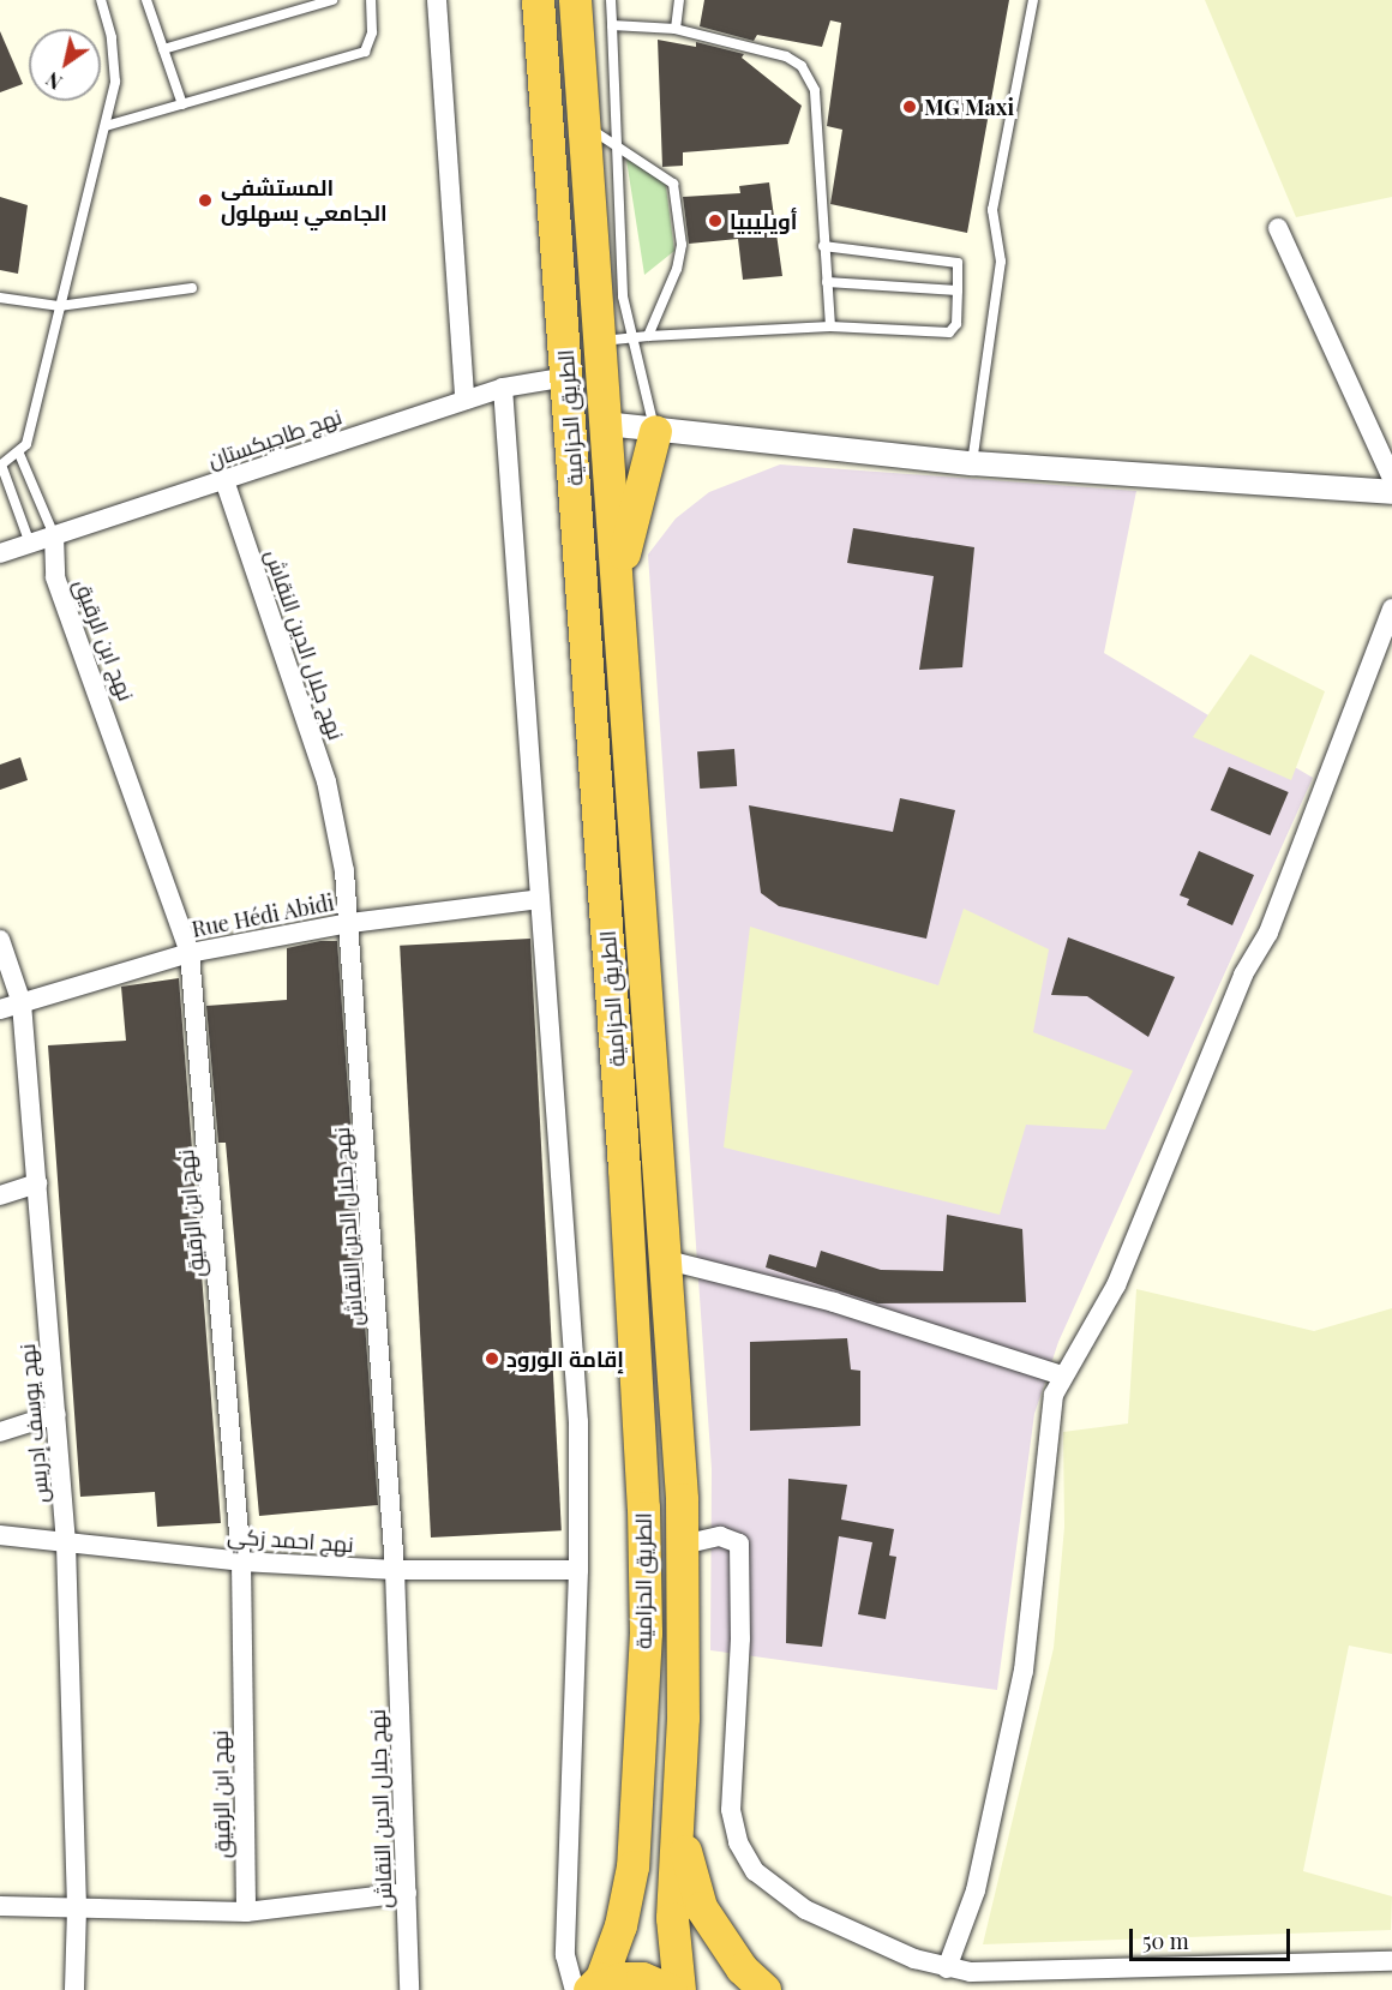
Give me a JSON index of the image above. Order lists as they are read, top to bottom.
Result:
{
  "streets": {
    "highway": ["الطريق الحزامية"],
    "street": [
      "نهج طاجيكستان",
      "نهج ابن الرقيق",
      "نهج جلال الدين النقاش",
      "Rue Hédi Abidi",
      "نهج يوسف إدريس",
      "نهج احمد زكي"
    ]
  },
  "crossings": [
    ["الطريق الحزامية", "نهج طاجيكستان"],
    ["نهج طاجيكستان", "نهج ابن الرقيق"],
    ["نهج طاجيكستان", "نهج جلال الدين النقاش"],
    ["نهج ابن الرقيق", "Rue Hédi Abidi"],
    ["نهج ابن الرقيق", "نهج احمد زكي"],
    ["نهج جلال الدين النقاش", "Rue Hédi Abidi"],
    ["نهج جلال الدين النقاش", "نهج احمد زكي"],
    ["Rue Hédi Abidi", "نهج يوسف إدريس"],
    ["نهج يوسف إدريس", "نهج احمد زكي"]
  ],
  "places": [
    "MG Maxi",
    "المستشفى الجامعي بسهلول",
    "أويليبيا",
    "إقامة الورود"
  ],
  "scale_bar": "50 m",
  "north": "bottom left"
}
